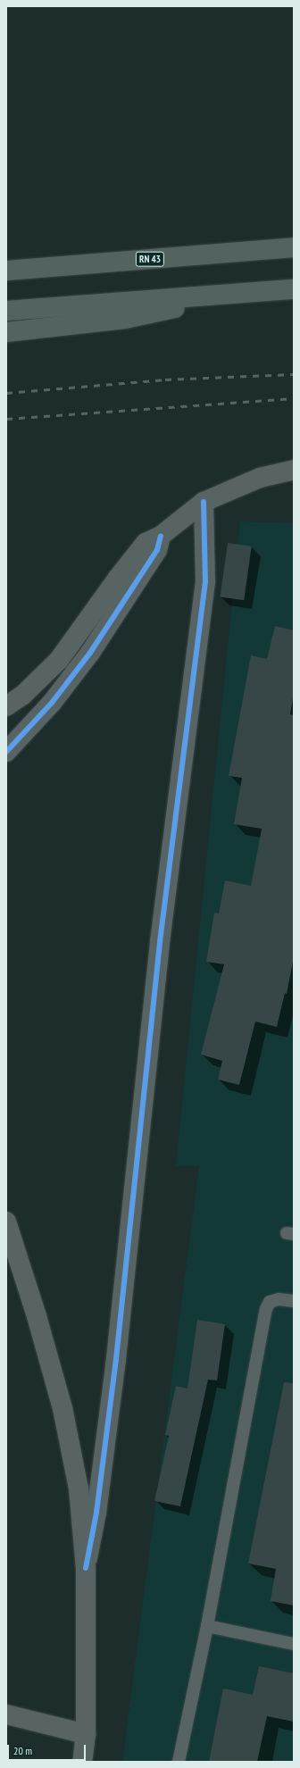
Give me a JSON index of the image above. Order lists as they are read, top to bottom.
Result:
{
  "streets": {
    "highway": ["RN 43"]
  },
  "scale_bar": "20 m"
}
